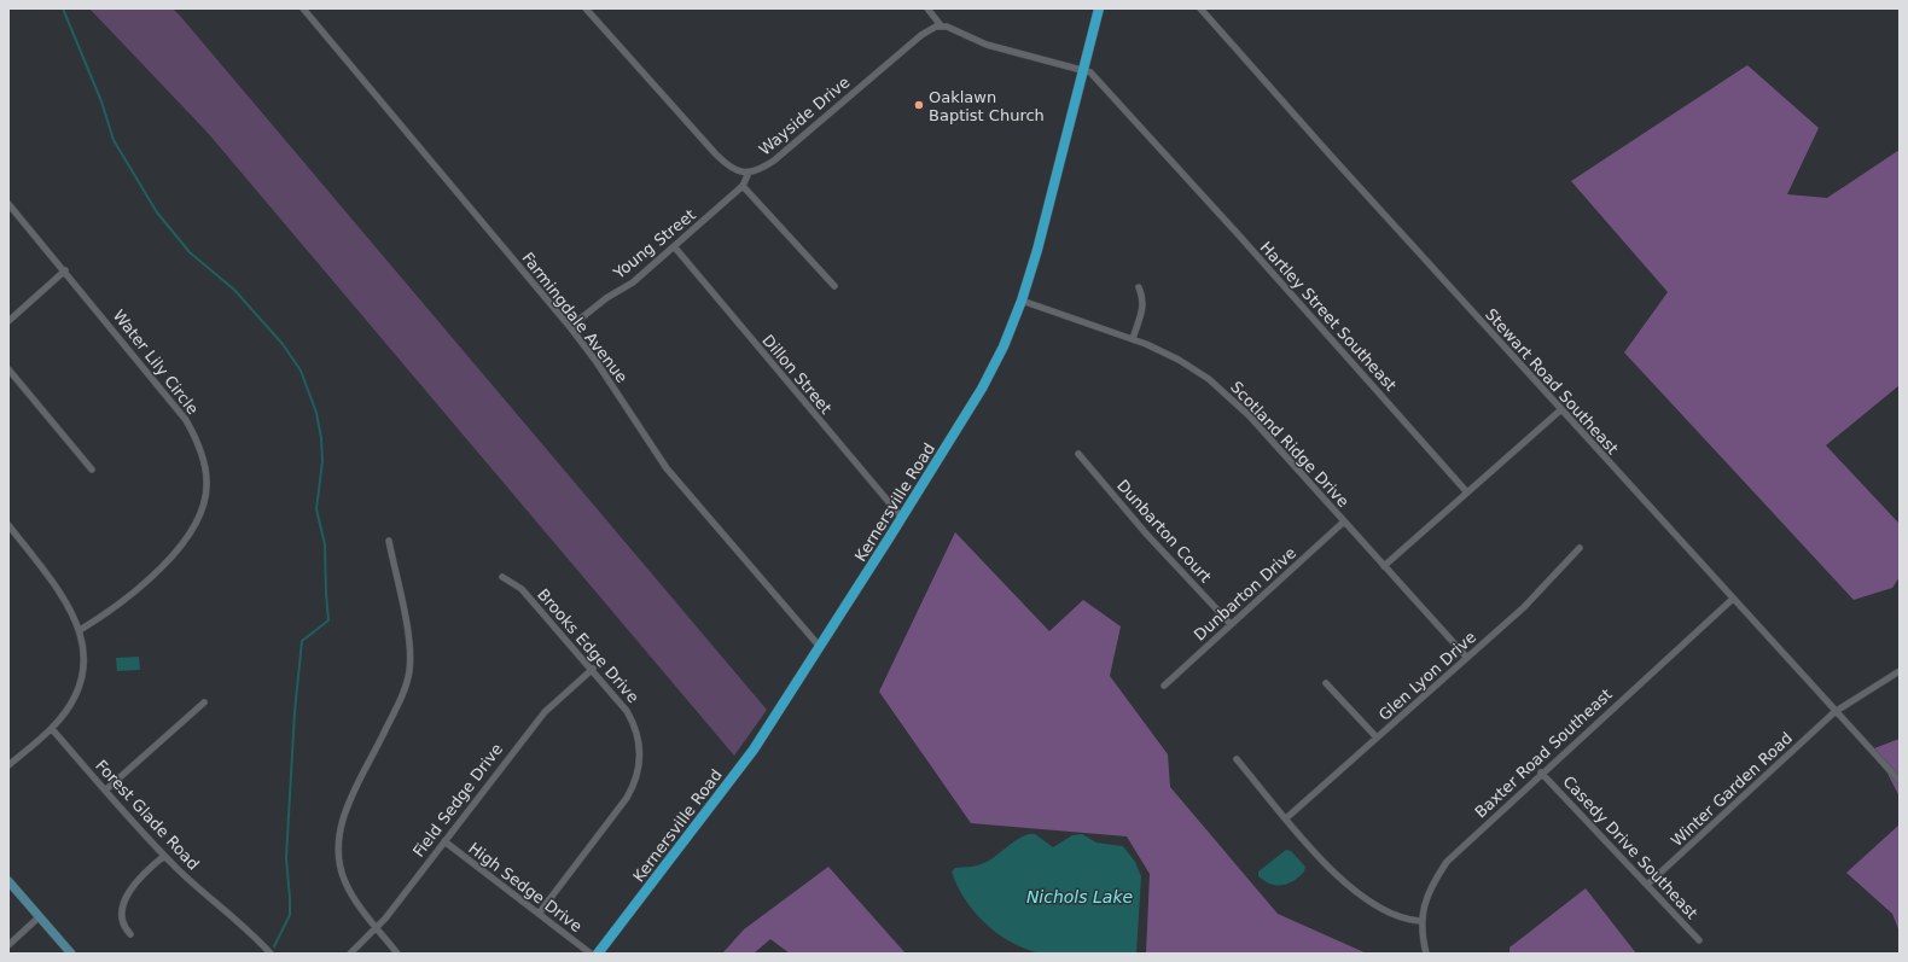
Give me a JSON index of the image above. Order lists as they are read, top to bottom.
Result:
{
  "streets": {
    "main road": ["Kernersville Road"],
    "street": [
      "Wayside Drive",
      "Young Street",
      "Hartley Street Southeast",
      "Farmingdale Avenue",
      "Water Lily Circle",
      "Dillon Street",
      "Stewart Road Southeast",
      "Scotland Ridge Drive",
      "Dunbarton Court",
      "Dunbarton Drive",
      "Brooks Edge Drive",
      "Glen Lyon Drive",
      "Baxter Road Southeast",
      "Winter Garden Road",
      "Field Sedge Drive",
      "Forest Glade Road",
      "Casedy Drive Southeast",
      "High Sedge Drive"
    ]
  },
  "crossings": [
    ["Wayside Drive", "Young Street"],
    ["Young Street", "Farmingdale Avenue"],
    ["Young Street", "Dillon Street"],
    ["Hartley Street Southeast", "Kernersville Road"],
    ["Farmingdale Avenue", "Kernersville Road"],
    ["Dillon Street", "Kernersville Road"],
    ["Stewart Road Southeast", "Baxter Road Southeast"],
    ["Stewart Road Southeast", "Winter Garden Road"],
    ["Scotland Ridge Drive", "Kernersville Road"],
    ["Scotland Ridge Drive", "Dunbarton Drive"],
    ["Scotland Ridge Drive", "Glen Lyon Drive"],
    ["Dunbarton Court", "Dunbarton Drive"],
    ["Brooks Edge Drive", "Field Sedge Drive"],
    ["Brooks Edge Drive", "High Sedge Drive"],
    ["Baxter Road Southeast", "Casedy Drive Southeast"],
    ["Winter Garden Road", "Casedy Drive Southeast"],
    ["Field Sedge Drive", "High Sedge Drive"]
  ],
  "water": ["Nichols Lake"],
  "places": ["Oaklawn Baptist Church"]
}
